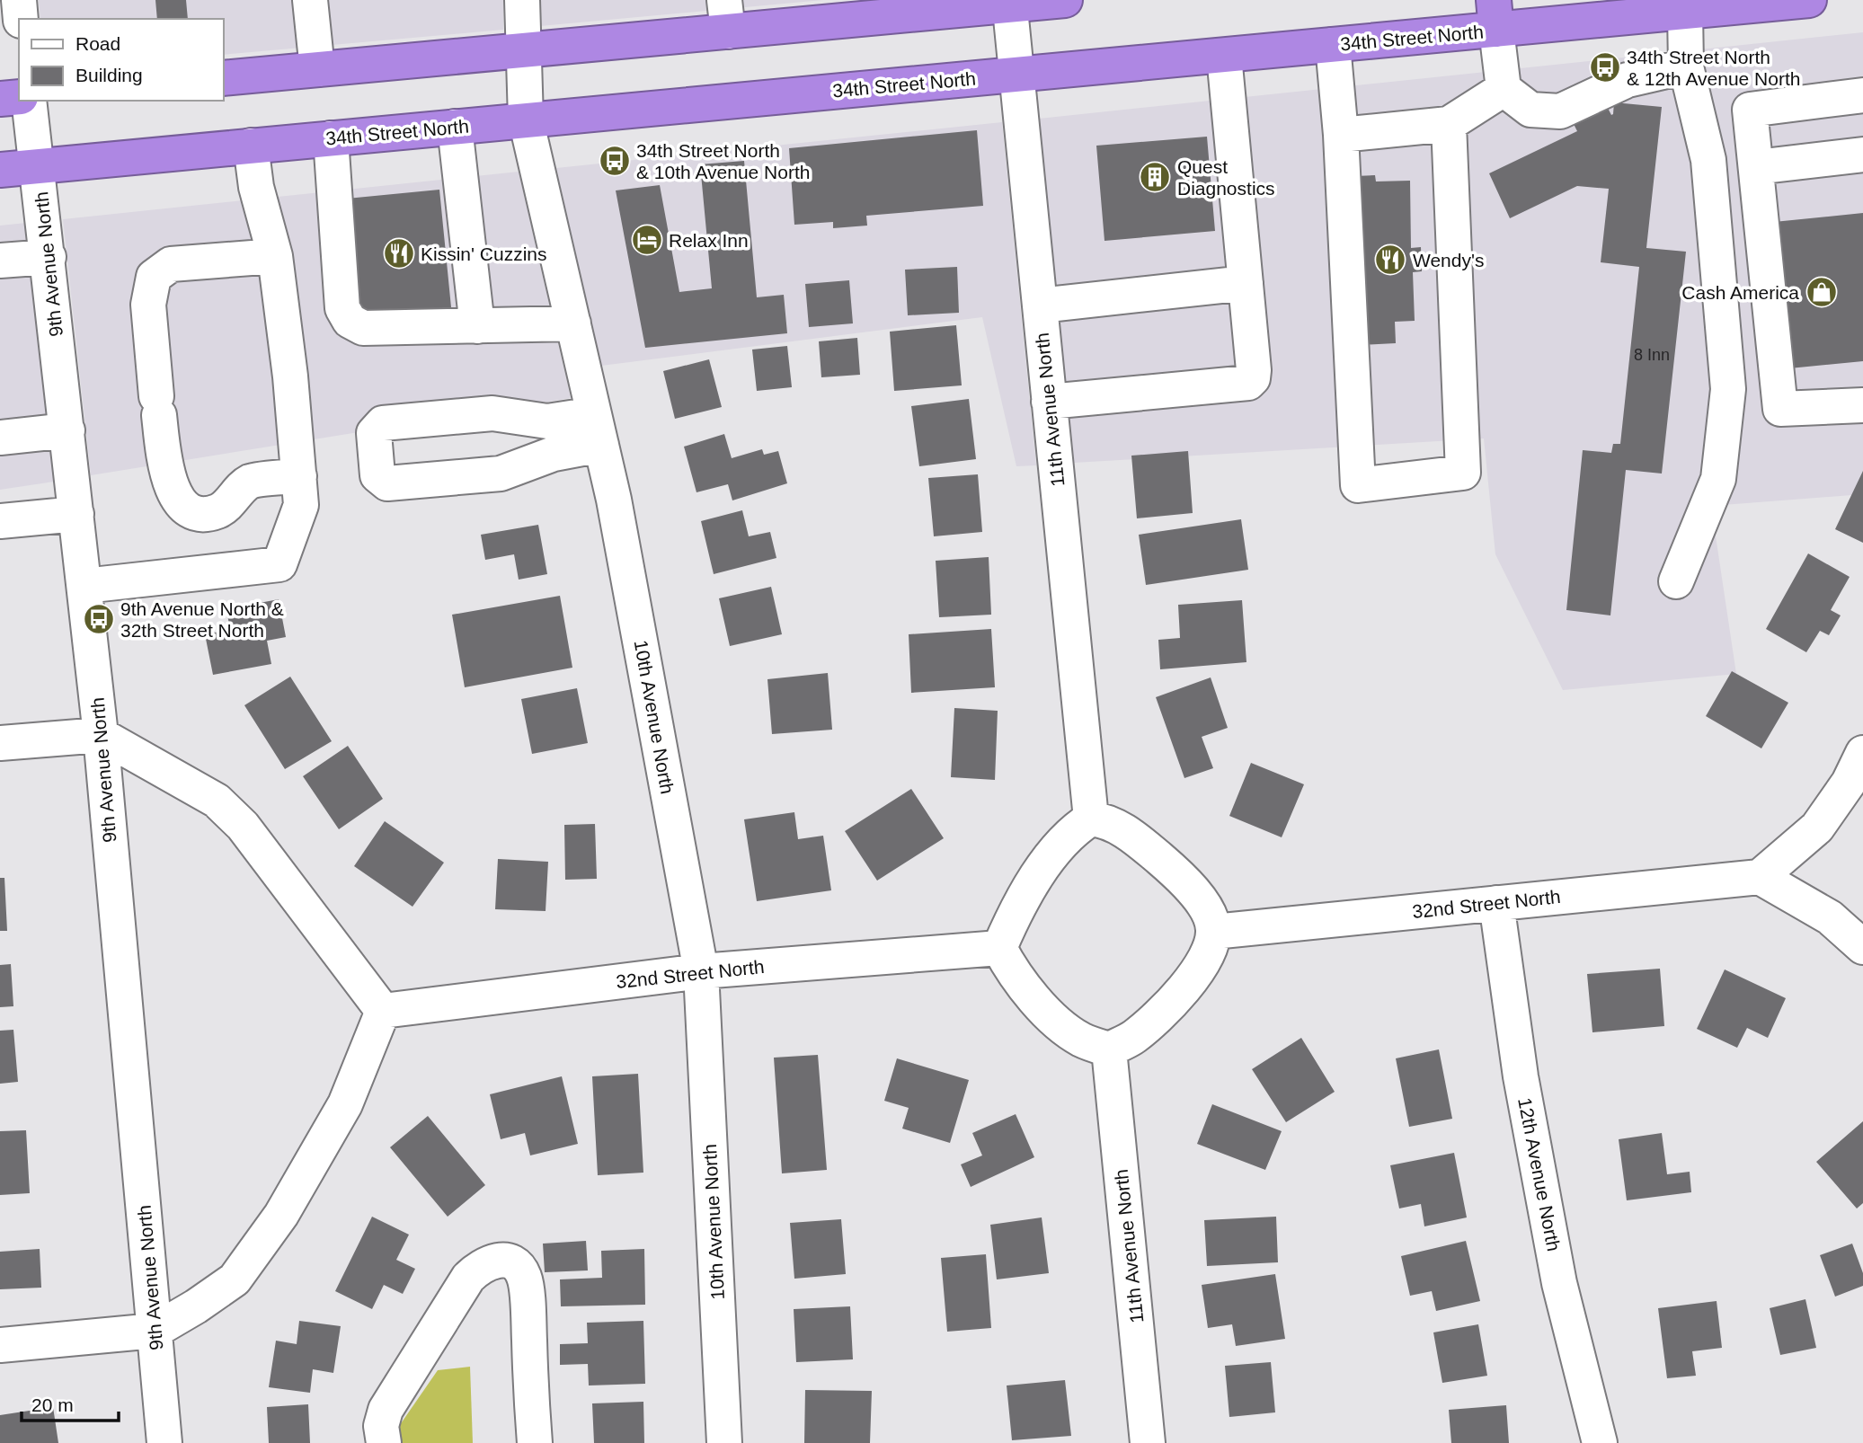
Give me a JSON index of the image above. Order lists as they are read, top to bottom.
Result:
{
  "streets": {
    "highway": ["34th Street North"],
    "street": [
      "9th Avenue North",
      "11th Avenue North",
      "10th Avenue North",
      "32nd Street North",
      "12th Avenue North"
    ]
  },
  "crossings": [
    ["34th Street North", "9th Avenue North"],
    ["34th Street North", "11th Avenue North"],
    ["34th Street North", "10th Avenue North"],
    ["11th Avenue North", "32nd Street North"],
    ["10th Avenue North", "32nd Street North"],
    ["32nd Street North", "12th Avenue North"]
  ],
  "places": {
    "bus stop": ["34th Street North & 12th Avenue North", "34th Street North & 10th Avenue North", "9th Avenue North & 32th Street North"],
    "building": ["Quest Diagnostics"],
    "hotel": ["Relax Inn"],
    "restaurant": ["Kissin' Cuzzins", "Wendy's"],
    "shop": ["Cash America"]
  },
  "house_numbers": ["8 Inn"],
  "legend": ["Road", "Building"],
  "scale_bar": "20 m"
}
